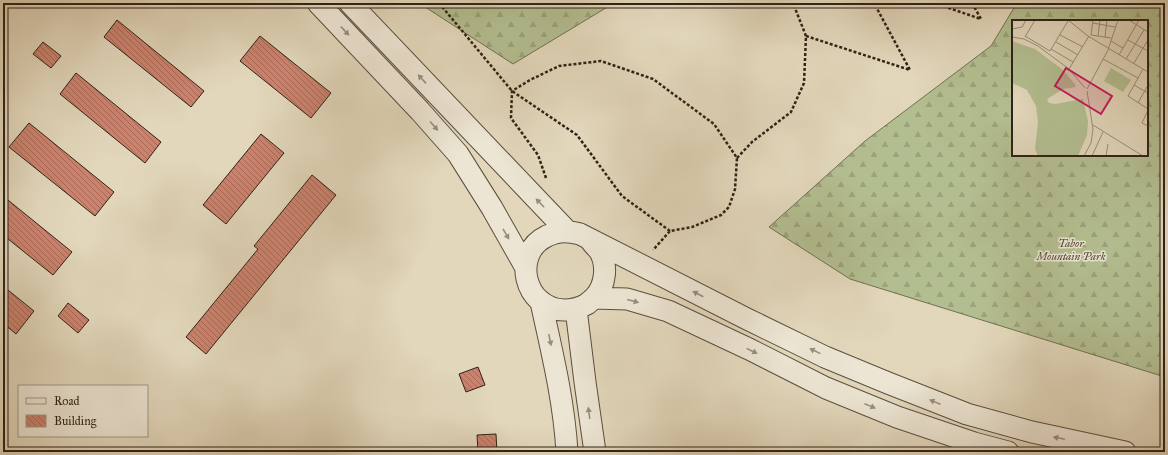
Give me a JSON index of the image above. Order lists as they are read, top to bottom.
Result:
{
  "parks": ["Tabor Mountain Park"],
  "legend": ["Road", "Building"]
}
